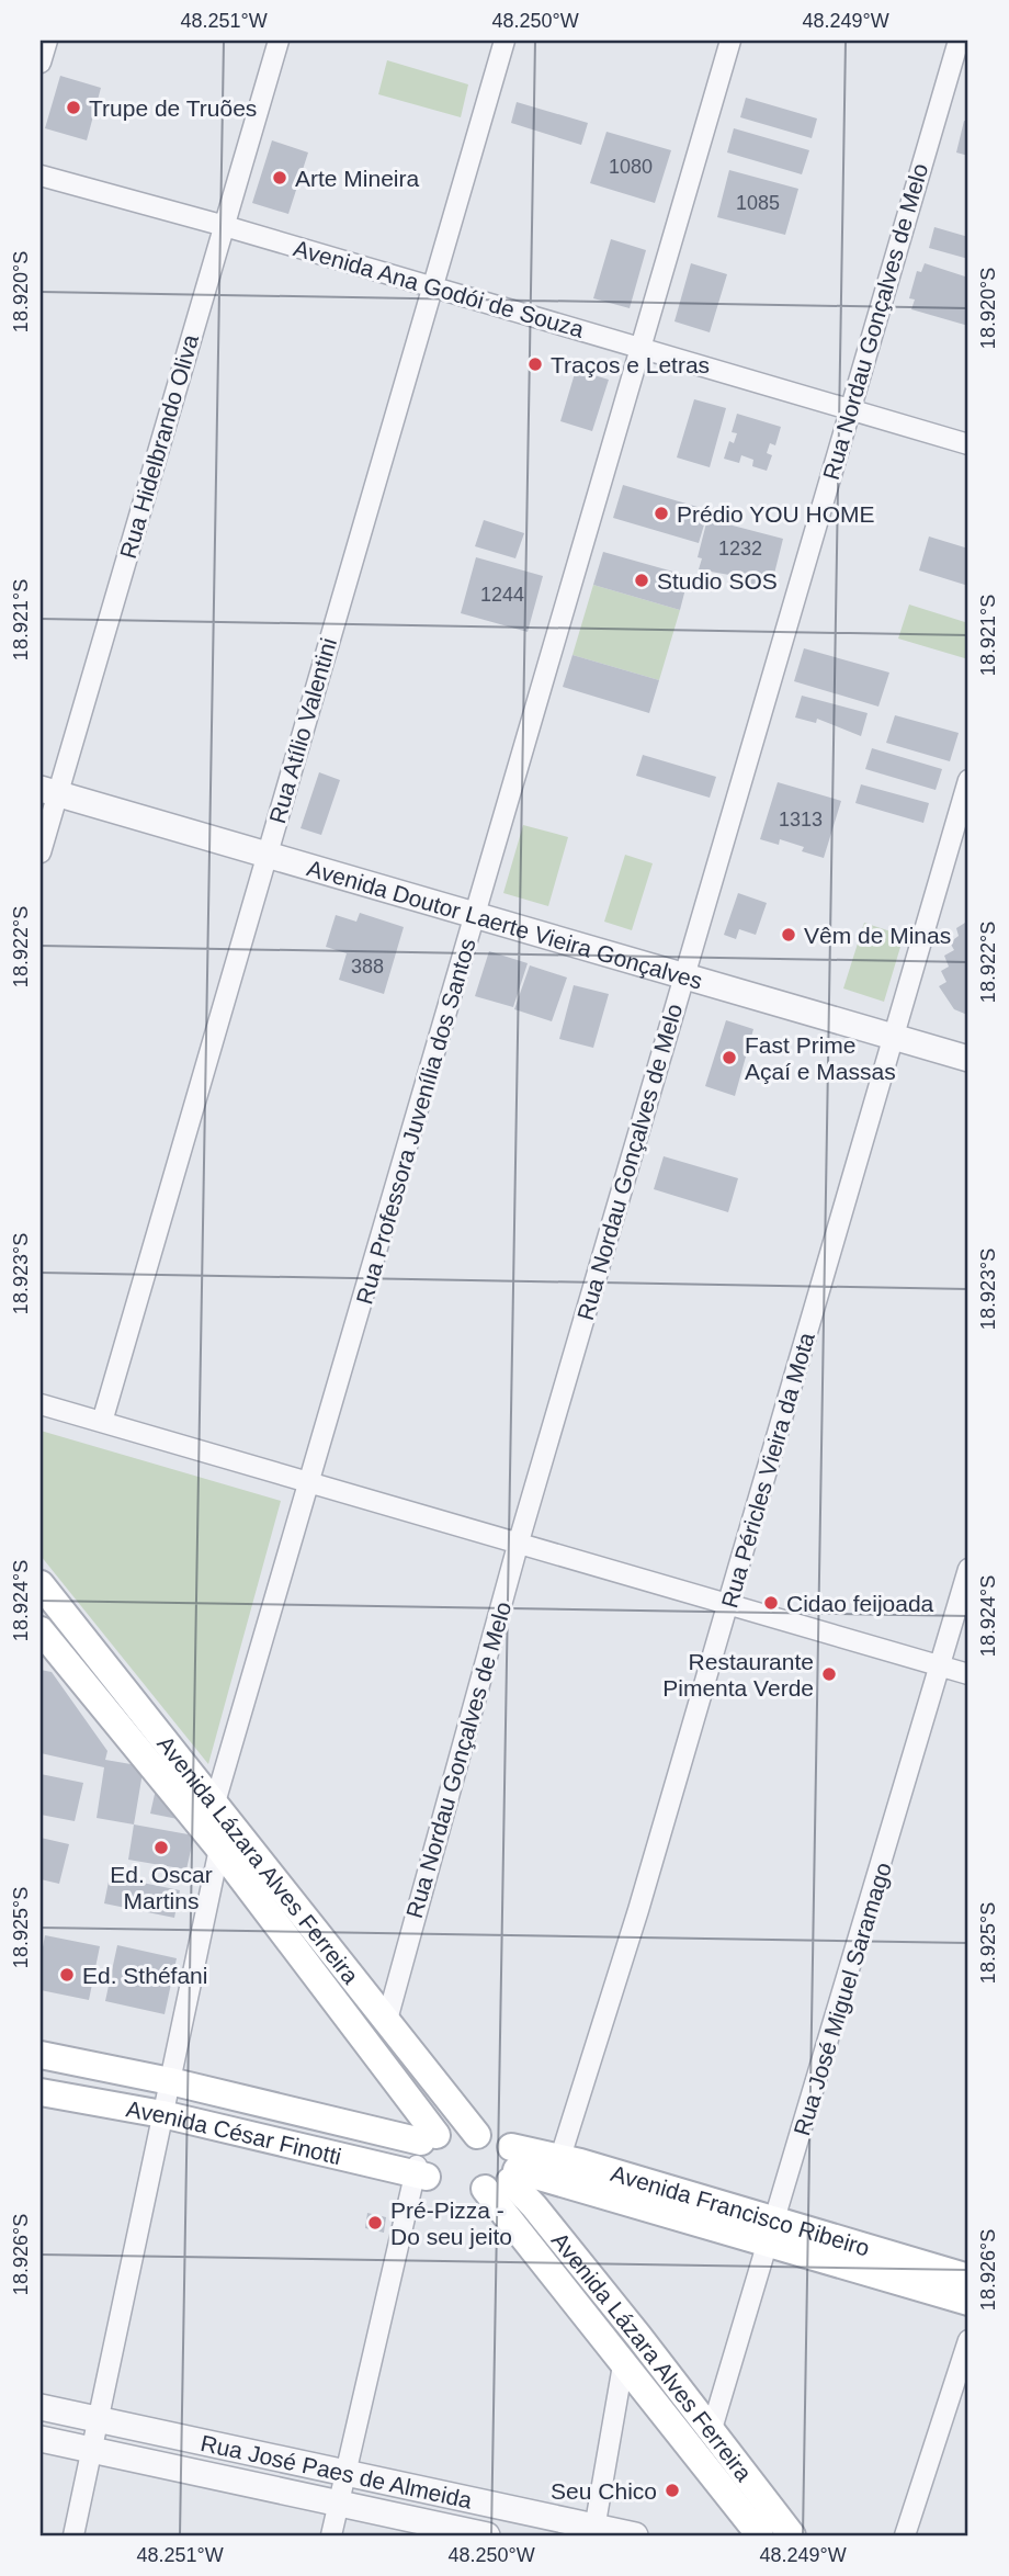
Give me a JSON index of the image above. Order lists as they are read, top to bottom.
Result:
{
  "streets": {
    "main road": ["Avenida Lázara Alves Ferreira", "Avenida César Finotti", "Avenida Francisco Ribeiro"],
    "street": [
      "Avenida Ana Godói de Souza",
      "Rua Nordau Gonçalves de Melo",
      "Rua Hidelbrando Oliva",
      "Rua Atílio Valentini",
      "Avenida Doutor Laerte Vieira Gonçalves",
      "Rua Professora Juvenília dos Santos",
      "Rua Péricles Vieira da Mota",
      "Rua José Miguel Saramago",
      "Rua José Paes de Almeida"
    ]
  },
  "crossings": [
    ["Avenida Ana Godói de Souza", "Rua Nordau Gonçalves de Melo"],
    ["Avenida Ana Godói de Souza", "Rua Hidelbrando Oliva"],
    ["Avenida Ana Godói de Souza", "Rua Atílio Valentini"],
    ["Avenida Ana Godói de Souza", "Rua Professora Juvenília dos Santos"],
    ["Rua Nordau Gonçalves de Melo", "Avenida Doutor Laerte Vieira Gonçalves"],
    ["Rua Nordau Gonçalves de Melo", "Avenida Lázara Alves Ferreira"],
    ["Rua Hidelbrando Oliva", "Avenida Doutor Laerte Vieira Gonçalves"],
    ["Rua Atílio Valentini", "Avenida Doutor Laerte Vieira Gonçalves"],
    ["Avenida Doutor Laerte Vieira Gonçalves", "Rua Professora Juvenília dos Santos"],
    ["Avenida Doutor Laerte Vieira Gonçalves", "Rua Péricles Vieira da Mota"],
    ["Rua Professora Juvenília dos Santos", "Avenida Lázara Alves Ferreira"],
    ["Rua Péricles Vieira da Mota", "Avenida Francisco Ribeiro"],
    ["Avenida Lázara Alves Ferreira", "Rua José Miguel Saramago"],
    ["Avenida Lázara Alves Ferreira", "Avenida César Finotti"],
    ["Avenida Lázara Alves Ferreira", "Avenida Francisco Ribeiro"],
    ["Rua José Miguel Saramago", "Avenida Francisco Ribeiro"]
  ],
  "places": [
    "Trupe de Truões",
    "Arte Mineira",
    "Traços e Letras",
    "Prédio YOU HOME",
    "Studio SOS",
    "Vêm de Minas",
    "Fast Prime Açaí e Massas",
    "Cidao feijoada",
    "Restaurante Pimenta Verde",
    "Ed. Oscar Martins",
    "Ed. Sthéfani",
    "Pré-Pizza - Do seu jeito",
    "Seu Chico"
  ],
  "house_numbers": [
    "1080",
    "1085",
    "1232",
    "1244",
    "1313",
    "388"
  ],
  "coordinates": [
    "48.251°W",
    "48.250°W",
    "48.249°W",
    "18.920°S",
    "18.921°S",
    "18.922°S",
    "18.923°S",
    "18.924°S",
    "18.925°S",
    "18.926°S"
  ]
}
